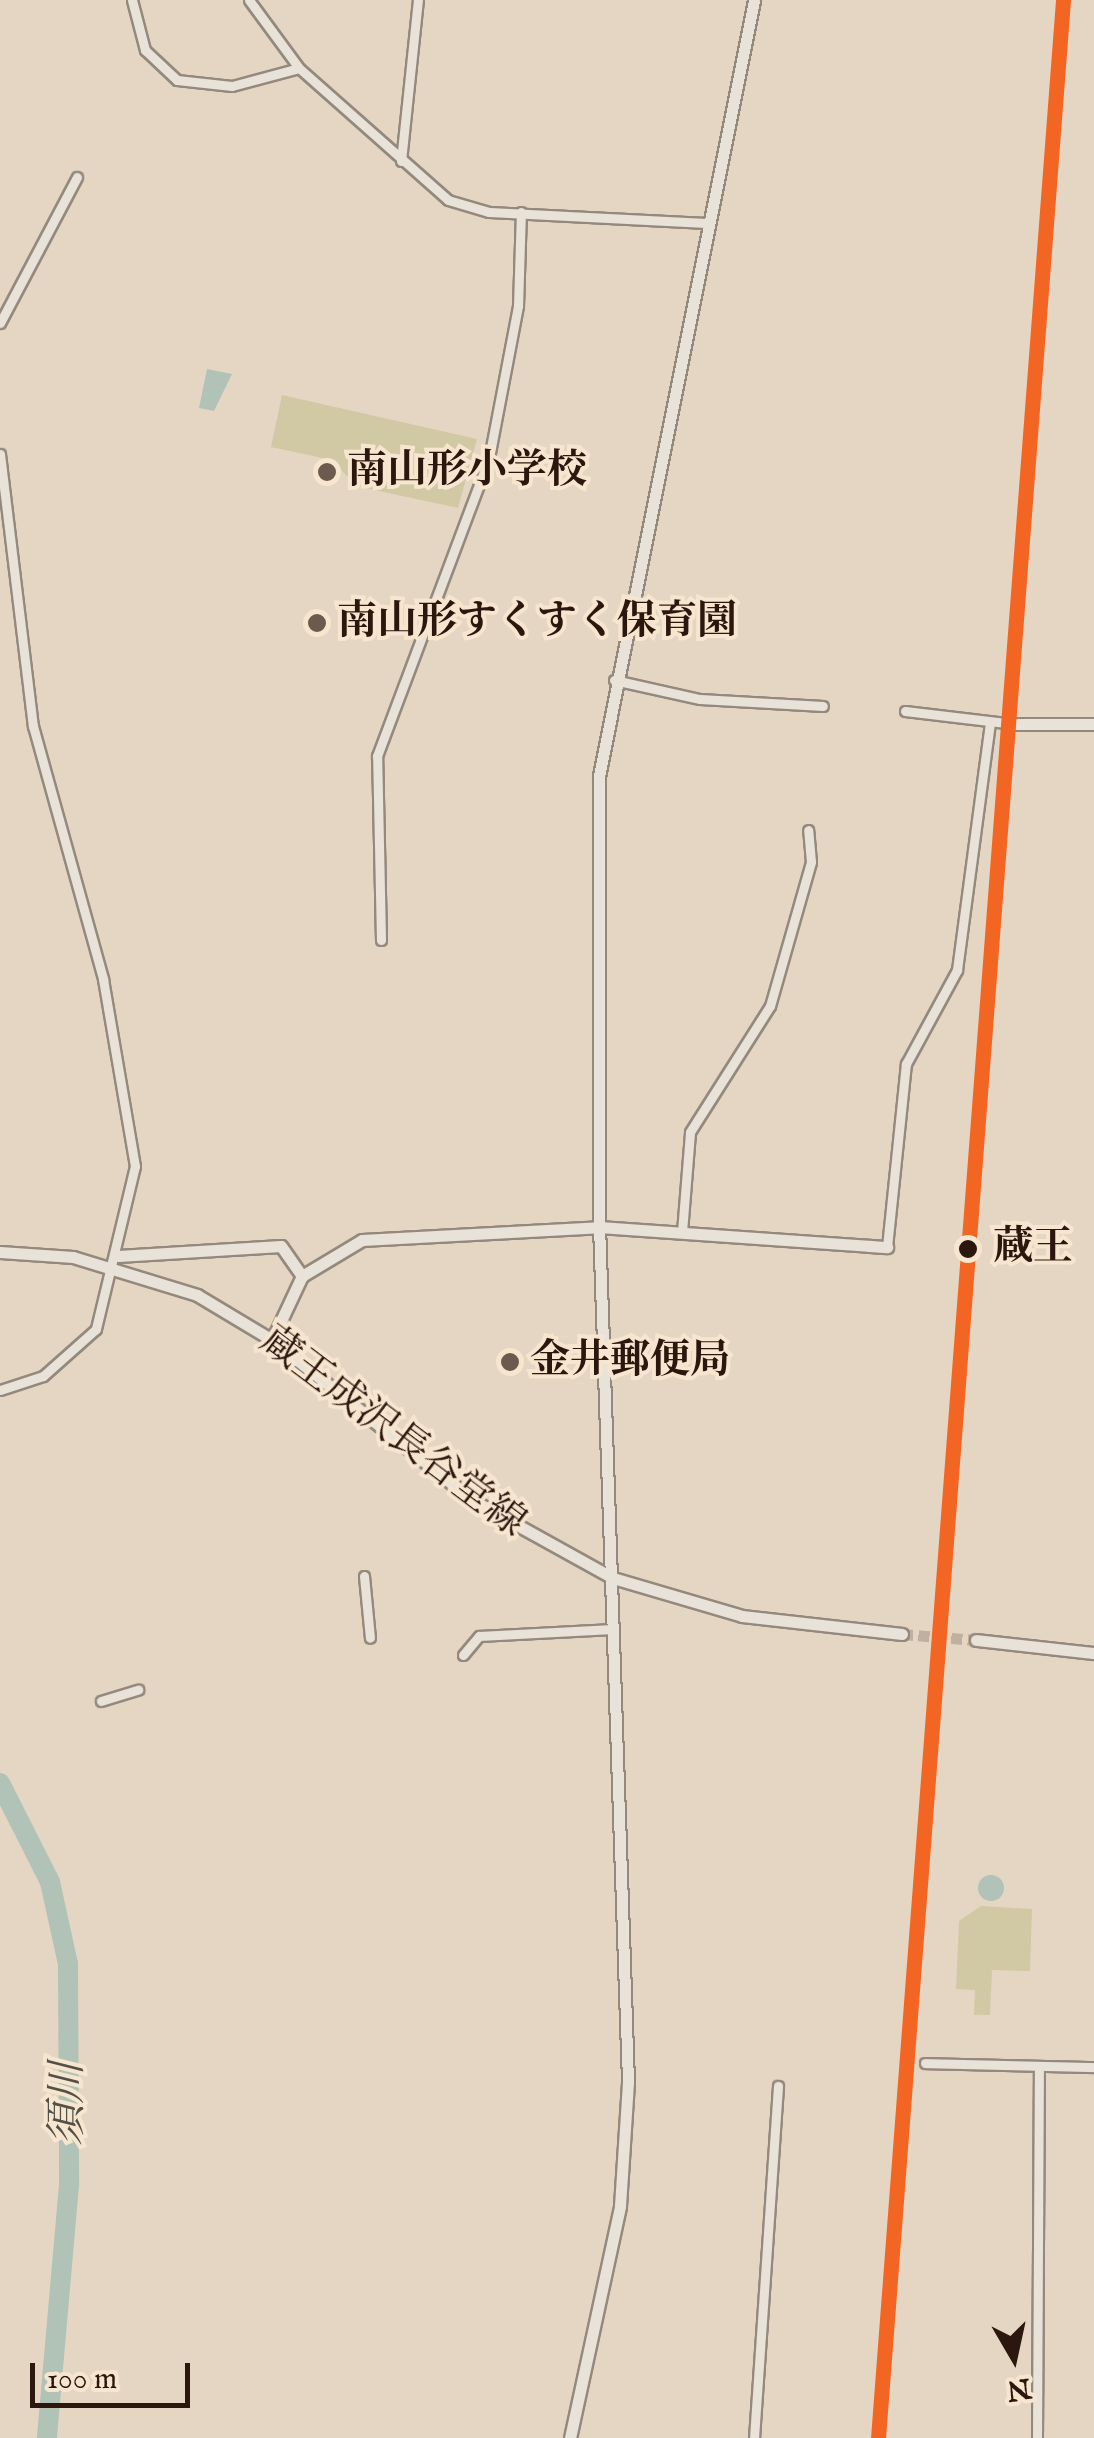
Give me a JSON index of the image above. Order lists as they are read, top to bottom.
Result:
{
  "streets": {
    "street": ["蔵王成沢長谷堂線"]
  },
  "water": ["須川"],
  "places": [
    "南山形小学校",
    "南山形すくすく保育園",
    "蔵王",
    "金井郵便局"
  ],
  "scale_bar": "100 m",
  "north": "bottom"
}
